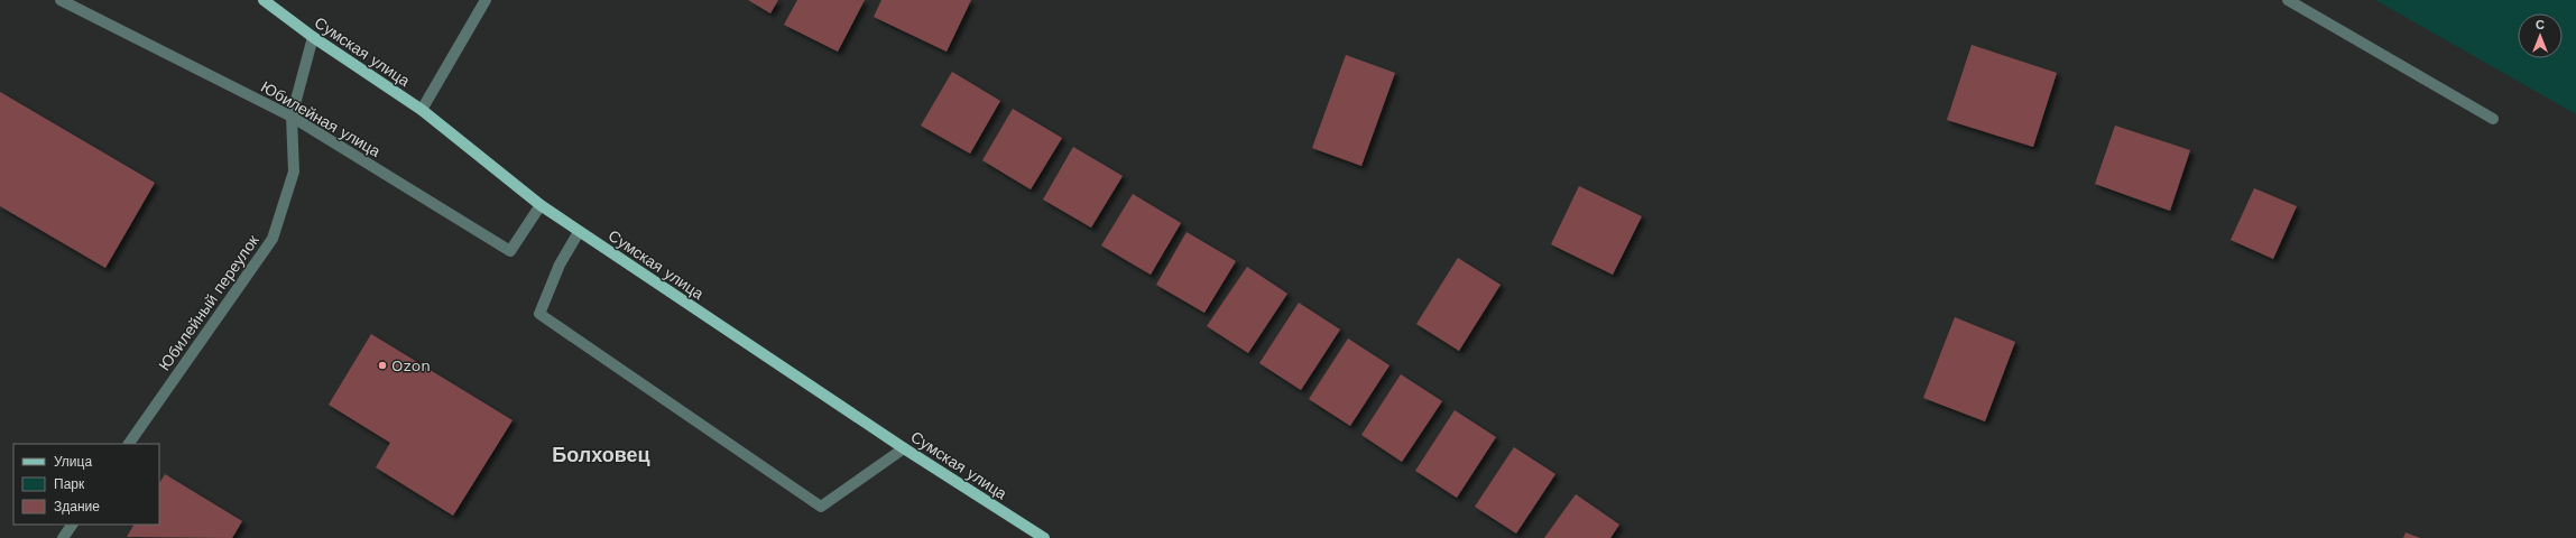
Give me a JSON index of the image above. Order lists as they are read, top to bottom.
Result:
{
  "streets": {
    "main road": ["Сумская улица"],
    "street": ["Юбилейная улица", "Юбилейный переулок"]
  },
  "crossings": [
    ["Сумская улица", "Юбилейная улица"],
    ["Сумская улица", "Юбилейный переулок"],
    ["Юбилейная улица", "Юбилейный переулок"]
  ],
  "districts": ["Болховец"],
  "places": ["Ozon"],
  "legend": ["Улица", "Парк", "Здание"],
  "north": "top"
}
